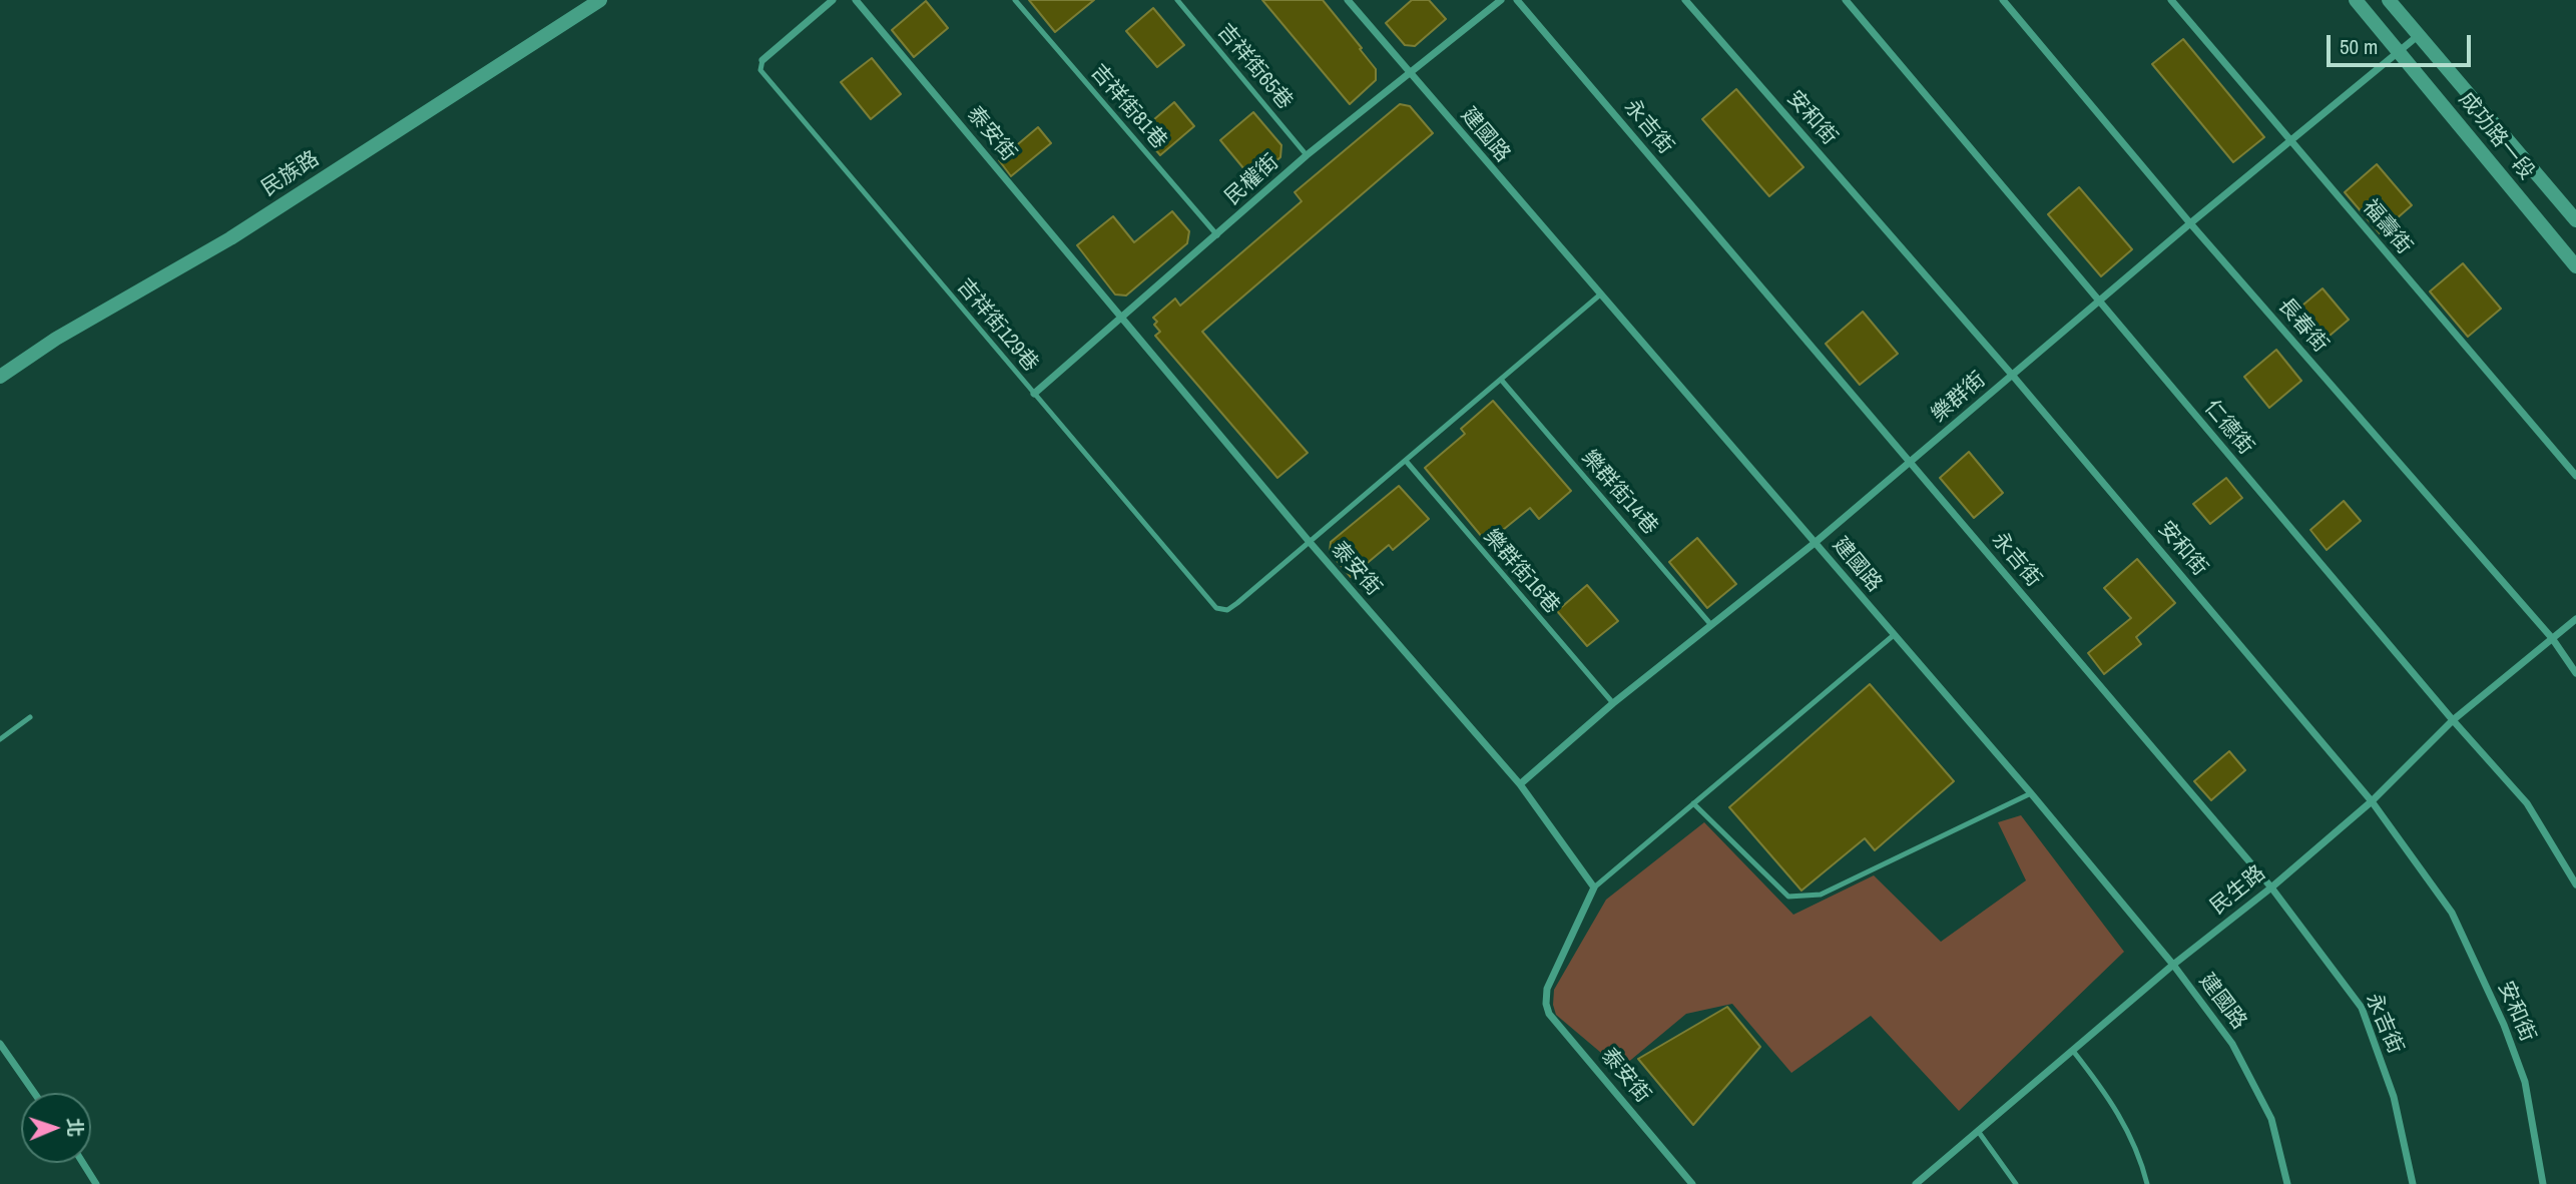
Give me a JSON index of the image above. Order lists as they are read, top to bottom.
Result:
{
  "streets": {
    "street": [
      "安和街",
      "永吉街",
      "泰安街",
      "建國路",
      "成功路一段",
      "民族路",
      "民權街",
      "福壽街",
      "長春街",
      "樂群街",
      "仁德街",
      "民生路"
    ],
    "lane": [
      "吉祥街65巷",
      "吉祥街81巷",
      "吉祥街129巷",
      "樂群街14巷",
      "樂群街16巷"
    ]
  },
  "crossings": [
    ["吉祥街65巷", "民權街"],
    ["吉祥街81巷", "民權街"],
    ["安和街", "樂群街"],
    ["安和街", "民生路"],
    ["永吉街", "樂群街"],
    ["永吉街", "民生路"],
    ["泰安街", "民權街"],
    ["泰安街", "吉祥街129巷"],
    ["泰安街", "樂群街"],
    ["建國路", "民權街"],
    ["建國路", "樂群街"],
    ["建國路", "民生路"],
    ["成功路一段", "樂群街"],
    ["民權街", "吉祥街129巷"],
    ["福壽街", "樂群街"],
    ["長春街", "樂群街"],
    ["長春街", "民生路"],
    ["樂群街", "仁德街"],
    ["樂群街", "樂群街14巷"],
    ["樂群街", "樂群街16巷"],
    ["仁德街", "民生路"]
  ],
  "scale_bar": "50 m",
  "north": "right"
}
